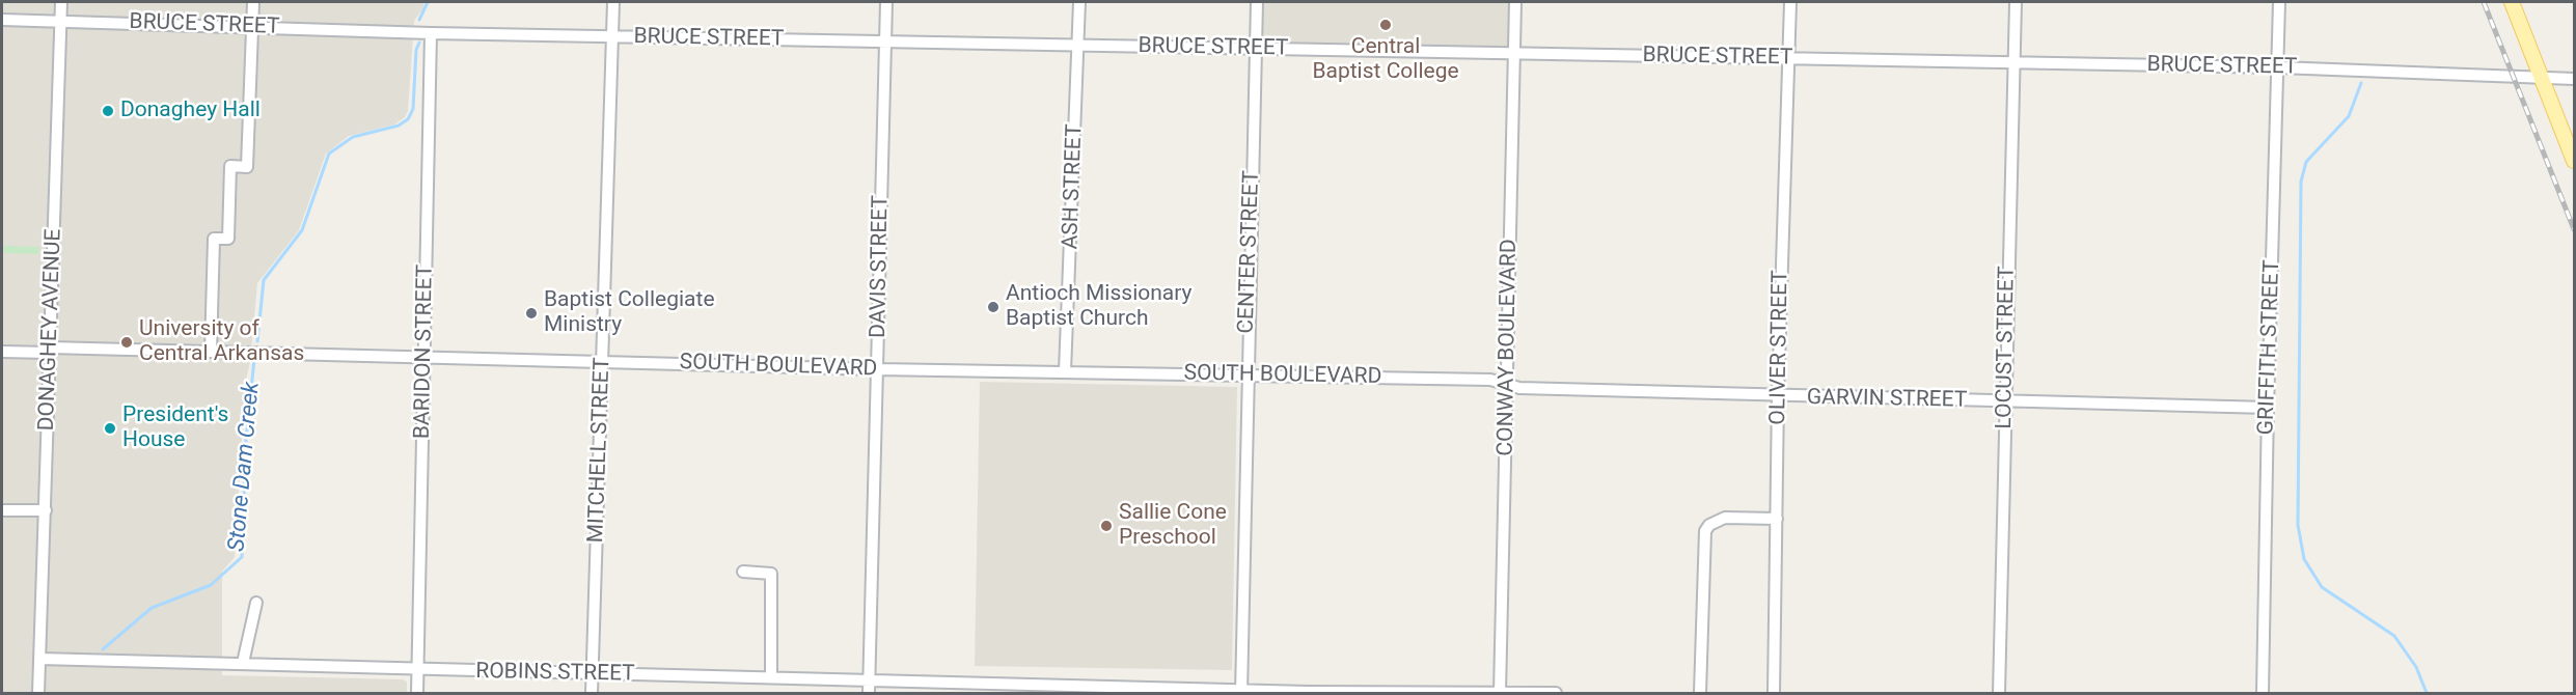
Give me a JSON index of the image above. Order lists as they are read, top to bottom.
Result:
{
  "streets": {
    "street": [
      "BRUCE STREET",
      "ASH STREET",
      "CENTER STREET",
      "DAVIS STREET",
      "DONAGHEY AVENUE",
      "CONWAY BOULEVARD",
      "OLIVER STREET",
      "LOCUST STREET",
      "GRIFFITH STREET",
      "BARIDON STREET",
      "SOUTH BOULEVARD",
      "GARVIN STREET",
      "MITCHELL STREET",
      "ROBINS STREET"
    ]
  },
  "crossings": [
    ["BRUCE STREET", "ASH STREET"],
    ["BRUCE STREET", "CENTER STREET"],
    ["BRUCE STREET", "DAVIS STREET"],
    ["BRUCE STREET", "DONAGHEY AVENUE"],
    ["BRUCE STREET", "CONWAY BOULEVARD"],
    ["BRUCE STREET", "OLIVER STREET"],
    ["BRUCE STREET", "LOCUST STREET"],
    ["BRUCE STREET", "GRIFFITH STREET"],
    ["BRUCE STREET", "BARIDON STREET"],
    ["BRUCE STREET", "MITCHELL STREET"],
    ["ASH STREET", "SOUTH BOULEVARD"],
    ["CENTER STREET", "SOUTH BOULEVARD"],
    ["CENTER STREET", "ROBINS STREET"],
    ["DAVIS STREET", "SOUTH BOULEVARD"],
    ["DAVIS STREET", "ROBINS STREET"],
    ["DONAGHEY AVENUE", "SOUTH BOULEVARD"],
    ["DONAGHEY AVENUE", "ROBINS STREET"],
    ["CONWAY BOULEVARD", "SOUTH BOULEVARD"],
    ["CONWAY BOULEVARD", "GARVIN STREET"],
    ["CONWAY BOULEVARD", "ROBINS STREET"],
    ["OLIVER STREET", "GARVIN STREET"],
    ["LOCUST STREET", "GARVIN STREET"],
    ["GRIFFITH STREET", "GARVIN STREET"],
    ["BARIDON STREET", "SOUTH BOULEVARD"],
    ["BARIDON STREET", "ROBINS STREET"],
    ["SOUTH BOULEVARD", "GARVIN STREET"],
    ["SOUTH BOULEVARD", "MITCHELL STREET"],
    ["MITCHELL STREET", "ROBINS STREET"]
  ],
  "water": ["Stone Dam Creek"],
  "places": [
    "Central Baptist College",
    "Donaghey Hall",
    "Antioch Missionary Baptist Church",
    "Baptist Collegiate Ministry",
    "University of Central Arkansas",
    "President's House",
    "Sallie Cone Preschool"
  ]
}
